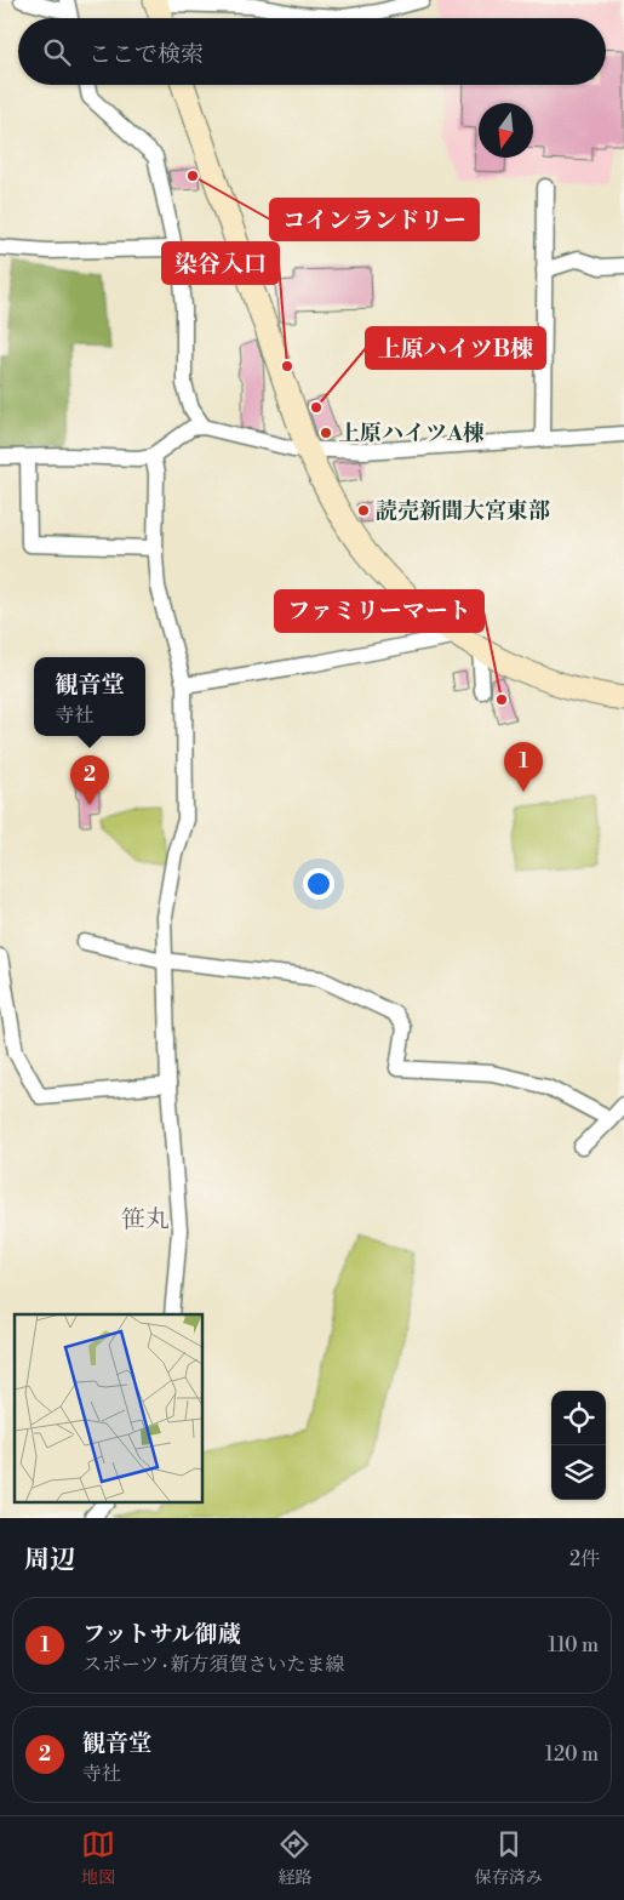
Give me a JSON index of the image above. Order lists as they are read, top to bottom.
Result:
{
  "districts": ["笹丸"],
  "places": [
    "コインランドリー",
    "染谷入口",
    "上原ハイツB棟",
    "上原ハイツA棟",
    "読売新聞大宮東部",
    "ファミリーマート"
  ],
  "north": "bottom",
  "page": {
    "search": "ここで検索",
    "popup": ["観音堂", "寺社"],
    "pins": ["1", "2"],
    "heading": ["周辺", "2件"],
    "list": [
      {
        "mark": "1",
        "name": "フットサル御蔵",
        "note": "スポーツ · 新方須賀さいたま線",
        "value": "110 m"
      },
      {
        "mark": "2",
        "name": "観音堂",
        "note": "寺社",
        "value": "120 m"
      }
    ],
    "nav": ["地図", "経路", "保存済み"]
  }
}
